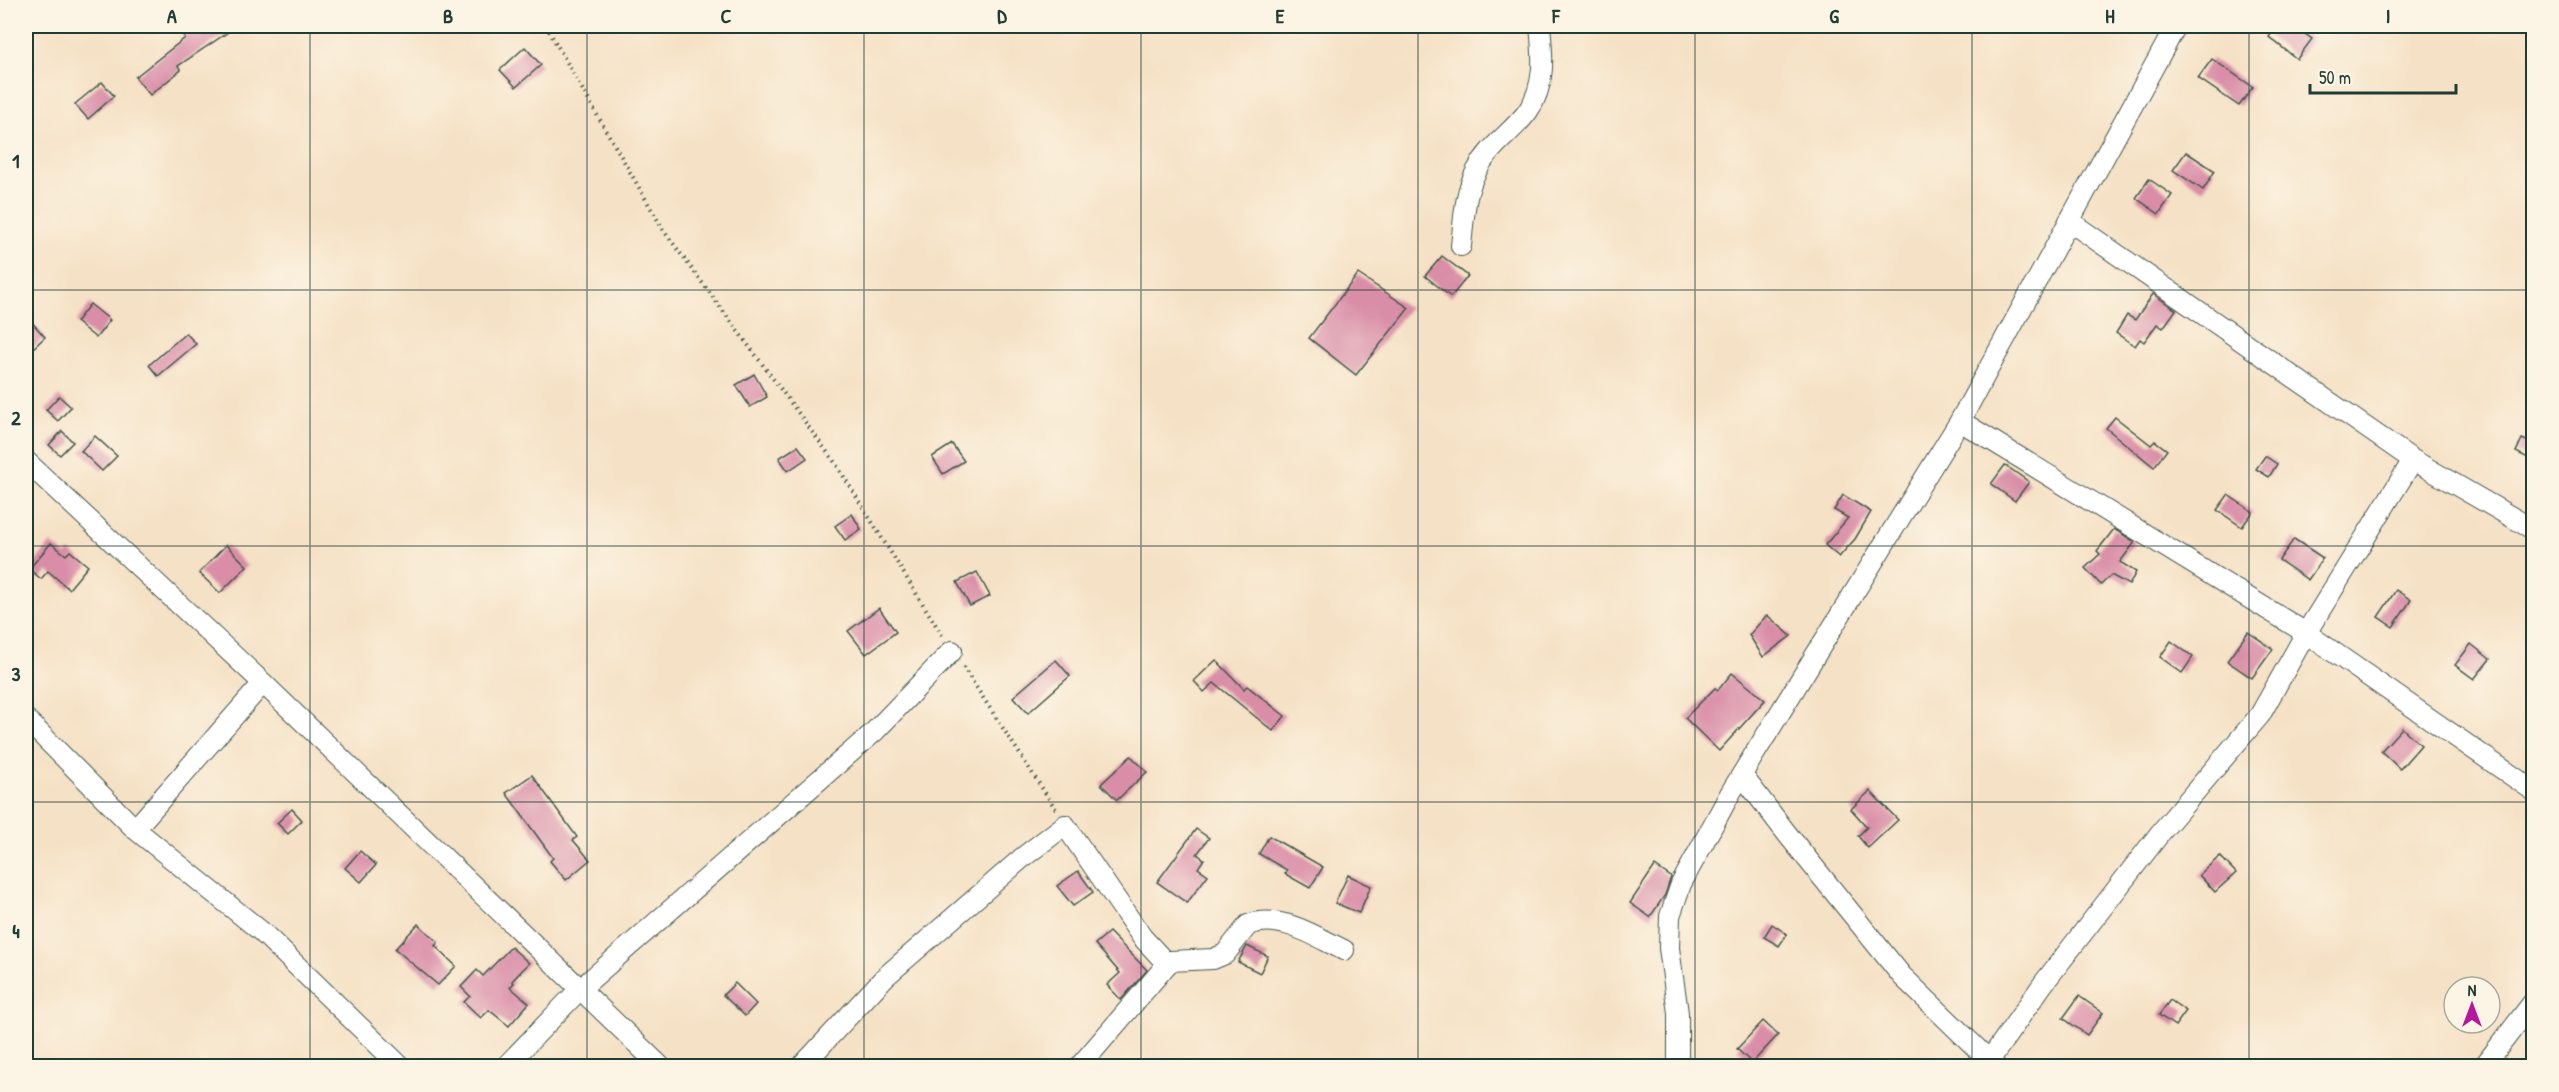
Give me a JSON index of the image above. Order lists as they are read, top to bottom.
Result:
{
  "scale_bar": "50 m",
  "north": "top",
  "grid": {
    "columns": [
      "A",
      "B",
      "C",
      "D",
      "E",
      "F",
      "G",
      "H",
      "I"
    ],
    "rows": [
      "1",
      "2",
      "3",
      "4"
    ]
  }
}
